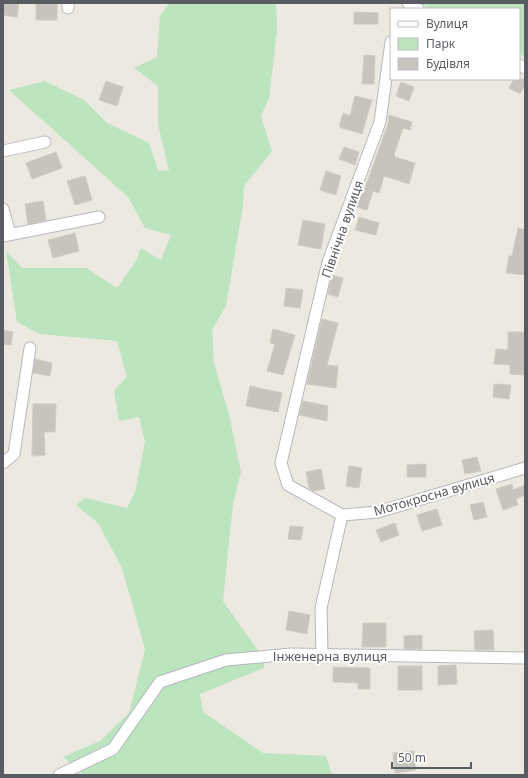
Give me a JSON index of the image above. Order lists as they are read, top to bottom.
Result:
{
  "streets": {
    "street": ["Північна вулиця", "Мотокросна вулиця", "Інженерна вулиця"]
  },
  "crossings": [
    ["Північна вулиця", "Мотокросна вулиця"]
  ],
  "legend": ["Вулиця", "Парк", "Будівля"],
  "scale_bar": "50 m"
}
